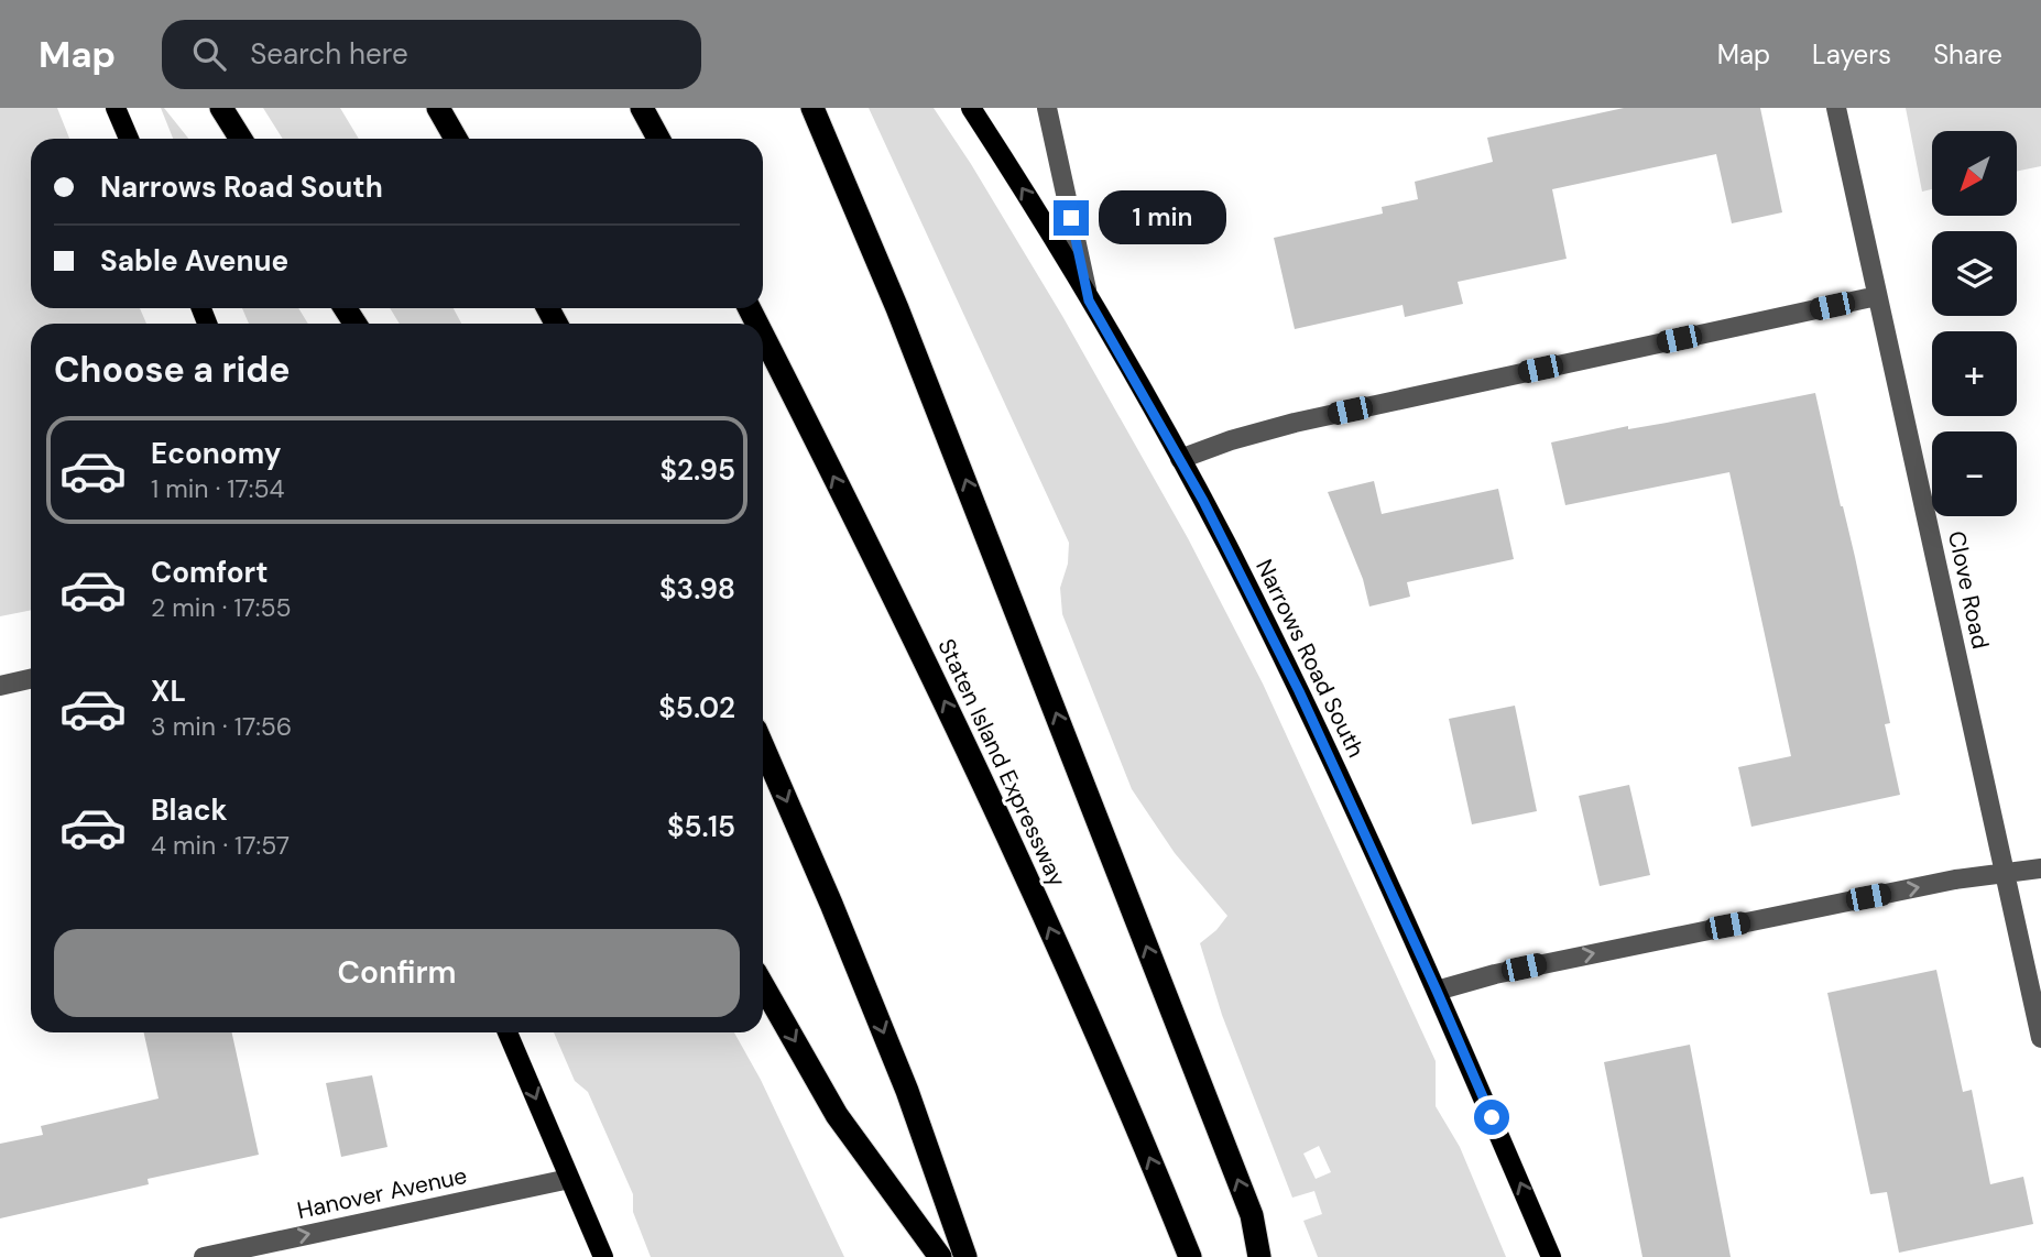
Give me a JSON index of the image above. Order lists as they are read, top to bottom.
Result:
{
  "streets": {
    "highway": ["Staten Island Expressway"],
    "main road": ["Narrows Road South"],
    "street": ["Clove Road", "Hanover Avenue"]
  },
  "one_way": ["Narrows Road South", "Hanover Avenue"],
  "north": "bottom left",
  "page": {
    "header": "Map",
    "search": "Search here",
    "nav": ["Map", "Layers", "Share"],
    "map_buttons": ["+", "−"],
    "banner": ["Narrows Road South", "Sable Avenue"],
    "bubble": "1 min",
    "heading": "Choose a ride",
    "list": [
      {
        "name": "Economy",
        "note": "1 min · 17:54",
        "value": "$2.95"
      },
      {
        "name": "Comfort",
        "note": "2 min · 17:55",
        "value": "$3.98"
      },
      {
        "name": "XL",
        "note": "3 min · 17:56",
        "value": "$5.02"
      },
      {
        "name": "Black",
        "note": "4 min · 17:57",
        "value": "$5.15"
      }
    ],
    "buttons": "Confirm"
  }
}
